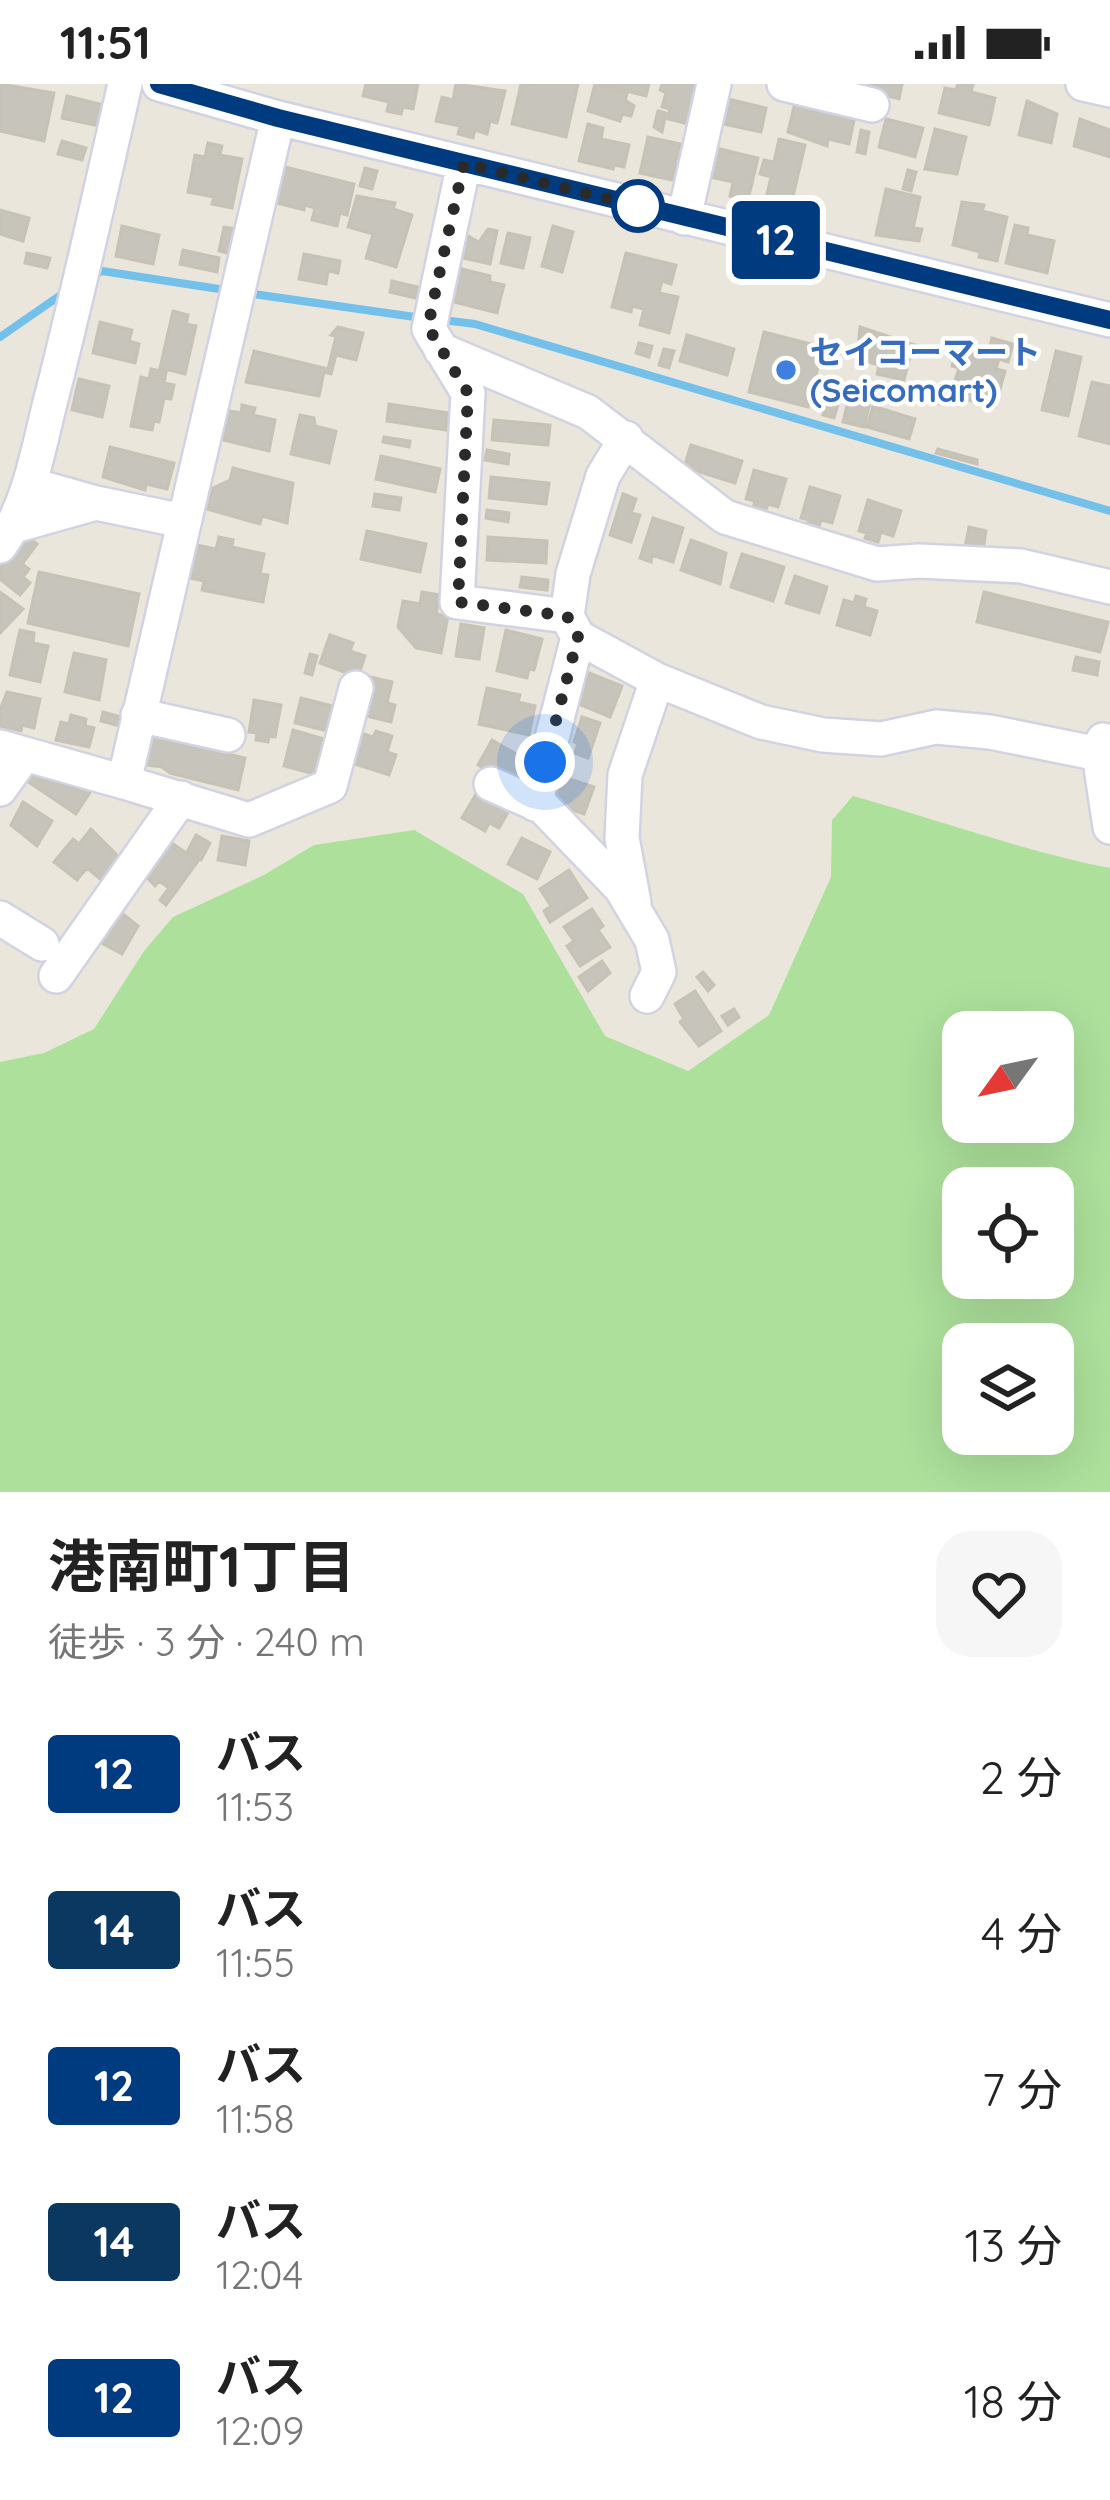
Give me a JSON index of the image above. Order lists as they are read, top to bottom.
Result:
{
  "places": ["セイコーマート (Seicomart)"],
  "lines": ["bus line 12"],
  "north": "bottom left",
  "page": {
    "status": "11:51",
    "on_map": "12",
    "heading": ["港南町1丁目", "徒歩 · 3 分 · 240 m"],
    "list": [
      {
        "mark": "12",
        "name": "バス",
        "note": "11:53",
        "value": "2 分"
      },
      {
        "mark": "14",
        "name": "バス",
        "note": "11:55",
        "value": "4 分"
      },
      {
        "mark": "12",
        "name": "バス",
        "note": "11:58",
        "value": "7 分"
      },
      {
        "mark": "14",
        "name": "バス",
        "note": "12:04",
        "value": "13 分"
      },
      {
        "mark": "12",
        "name": "バス",
        "note": "12:09",
        "value": "18 分"
      }
    ]
  }
}
